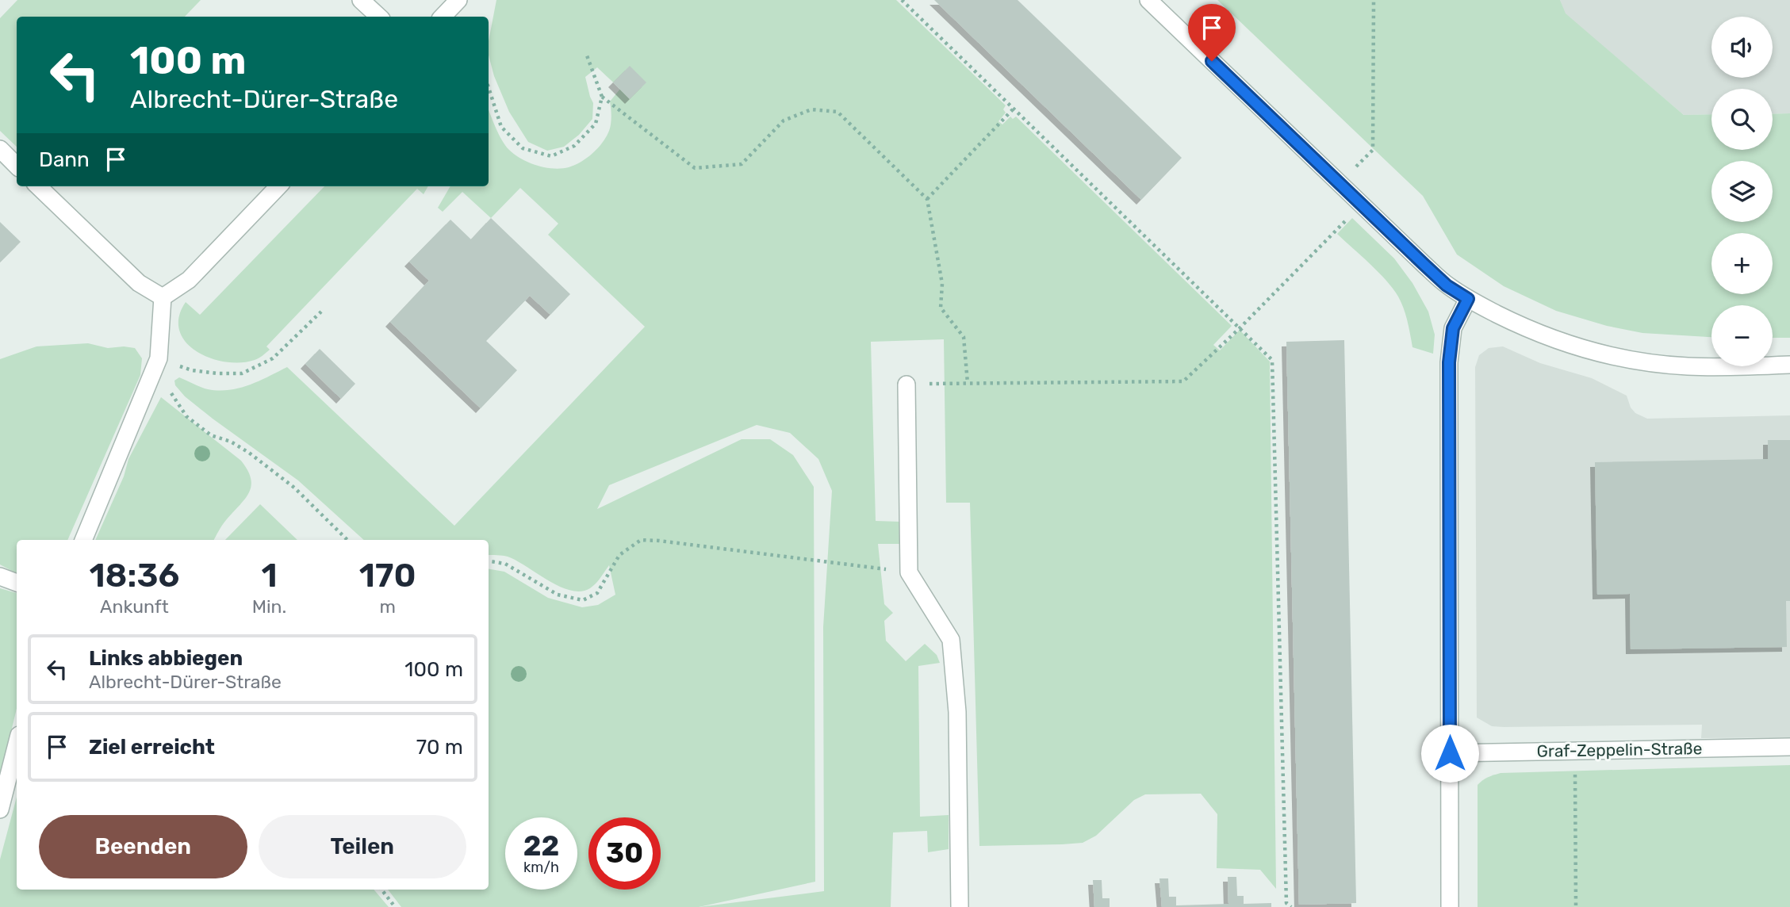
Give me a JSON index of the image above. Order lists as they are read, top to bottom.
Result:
{
  "streets": {
    "street": ["Graf-Zeppelin-Straße"]
  },
  "page": {
    "map_buttons": ["+", "−"],
    "turn": ["100 m", "Albrecht-Dürer-Straße"],
    "then": "Dann",
    "eta": [
      "18:36",
      "Ankunft",
      "1",
      "Min.",
      "170",
      "m"
    ],
    "list": [
      {
        "name": "Links abbiegen",
        "note": "Albrecht-Dürer-Straße",
        "value": "100 m"
      },
      {
        "name": "Ziel erreicht",
        "value": "70 m"
      }
    ],
    "buttons": ["Beenden", "Teilen"],
    "speed": "22 km/h",
    "limit": "30"
  }
}
